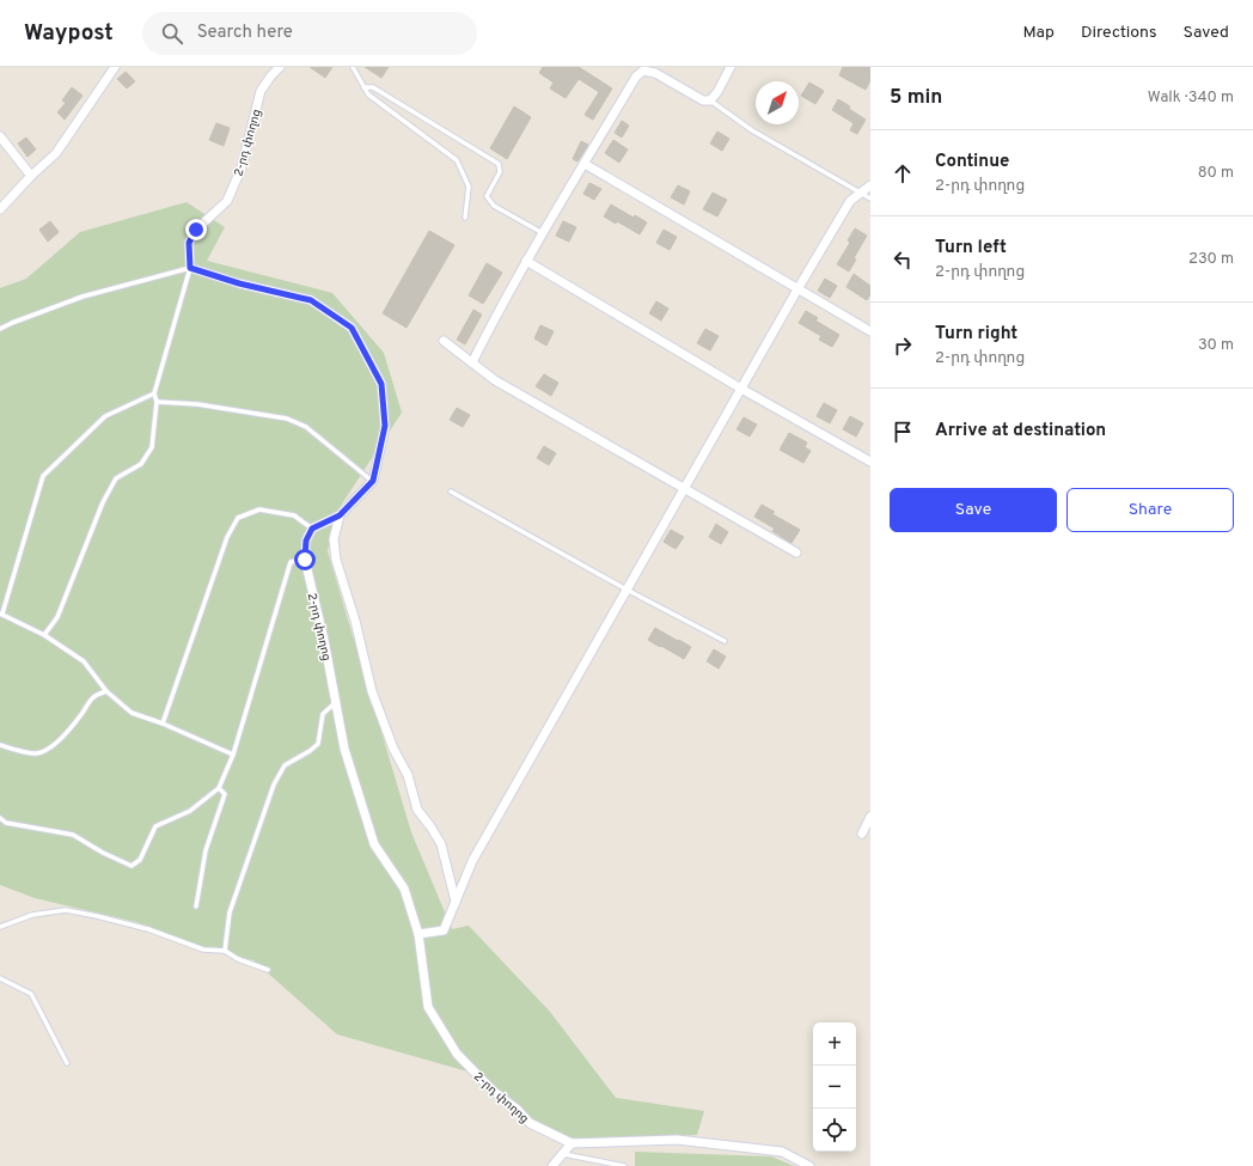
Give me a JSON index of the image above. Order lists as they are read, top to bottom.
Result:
{
  "streets": {
    "street": ["2-րդ փողոց"]
  },
  "north": "top right",
  "page": {
    "header": "Waypost",
    "search": "Search here",
    "nav": ["Map", "Directions", "Saved"],
    "heading": ["5 min", "Walk · 340 m"],
    "list": [
      ["Continue", "2-րդ փողոց", "80 m"],
      ["Turn left", "2-րդ փողոց", "230 m"],
      ["Turn right", "2-րդ փողոց", "30 m"],
      "Arrive at destination"
    ],
    "buttons": ["Save", "Share"],
    "map_buttons": ["+", "−"]
  }
}
